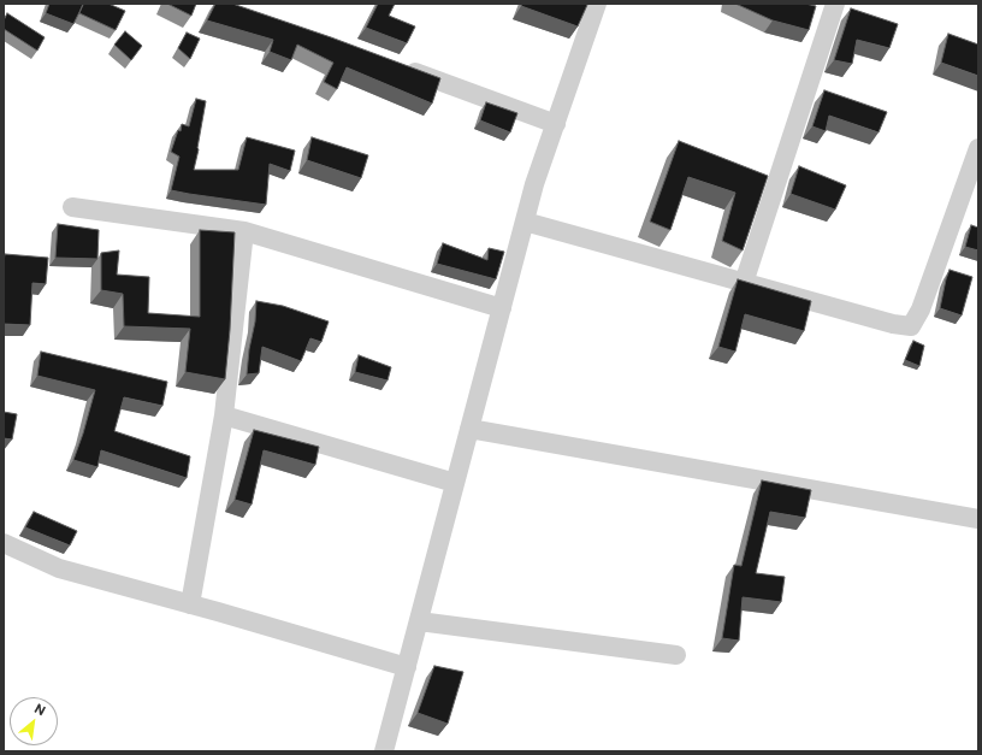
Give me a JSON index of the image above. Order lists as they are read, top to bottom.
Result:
{
  "north": "top right"
}
